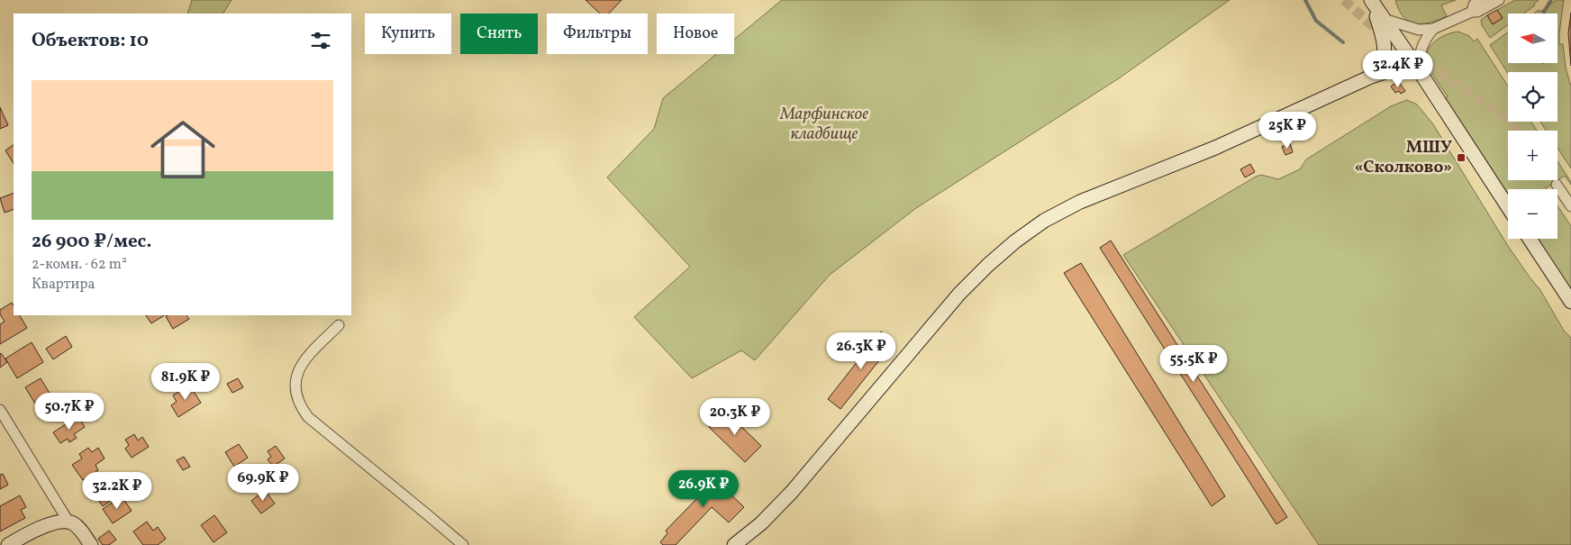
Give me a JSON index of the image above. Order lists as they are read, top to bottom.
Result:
{
  "parks": ["Марфинское кладбище"],
  "places": {
    "transit": ["МШУ «Сколково»"]
  },
  "north": "left",
  "page": {
    "map_buttons": ["+", "−"],
    "chip": [
      "Купить",
      "Снять",
      "Фильтры",
      "Новое"
    ],
    "heading": "Объектов: 10",
    "price": [
      "32.4K ₽",
      "25K ₽",
      "26.3K ₽",
      "55.5K ₽",
      "81.9K ₽",
      "50.7K ₽",
      "20.3K ₽",
      "69.9K ₽",
      "26.9K ₽",
      "32.2K ₽"
    ],
    "list": [
      {
        "name": "26 900 ₽/мес.",
        "note": "2-комн. · 62 m² · Квартира"
      }
    ]
  }
}
